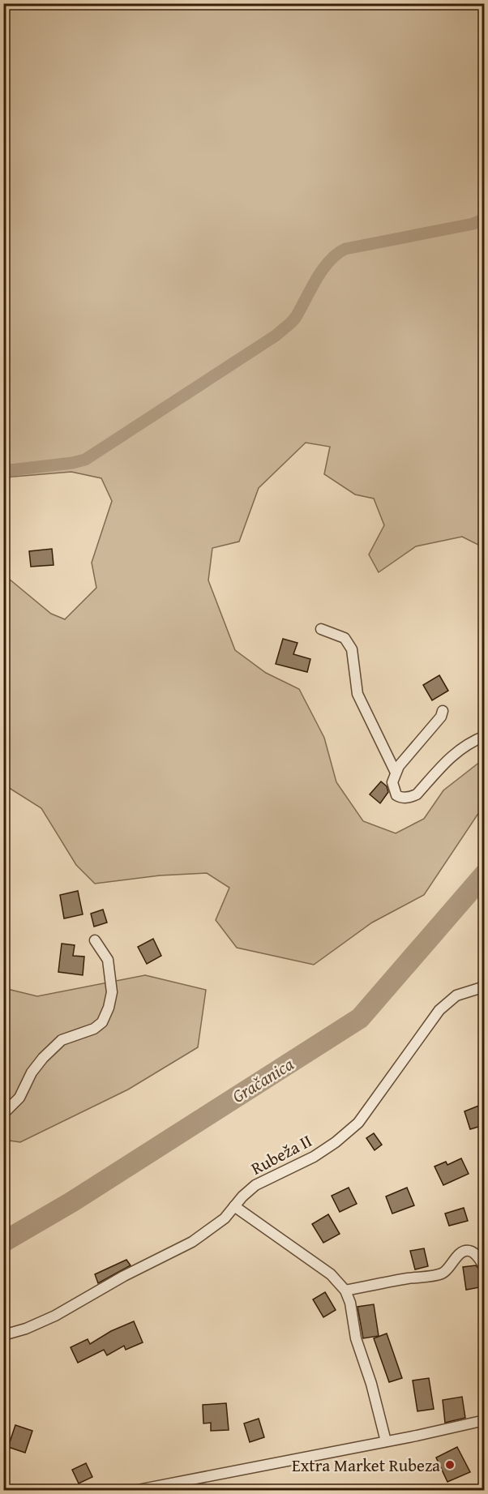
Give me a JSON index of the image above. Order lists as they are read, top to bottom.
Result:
{
  "streets": {
    "street": ["Rubeža II"]
  },
  "water": ["Gračanica"],
  "places": ["Extra Market Rubeza"]
}
